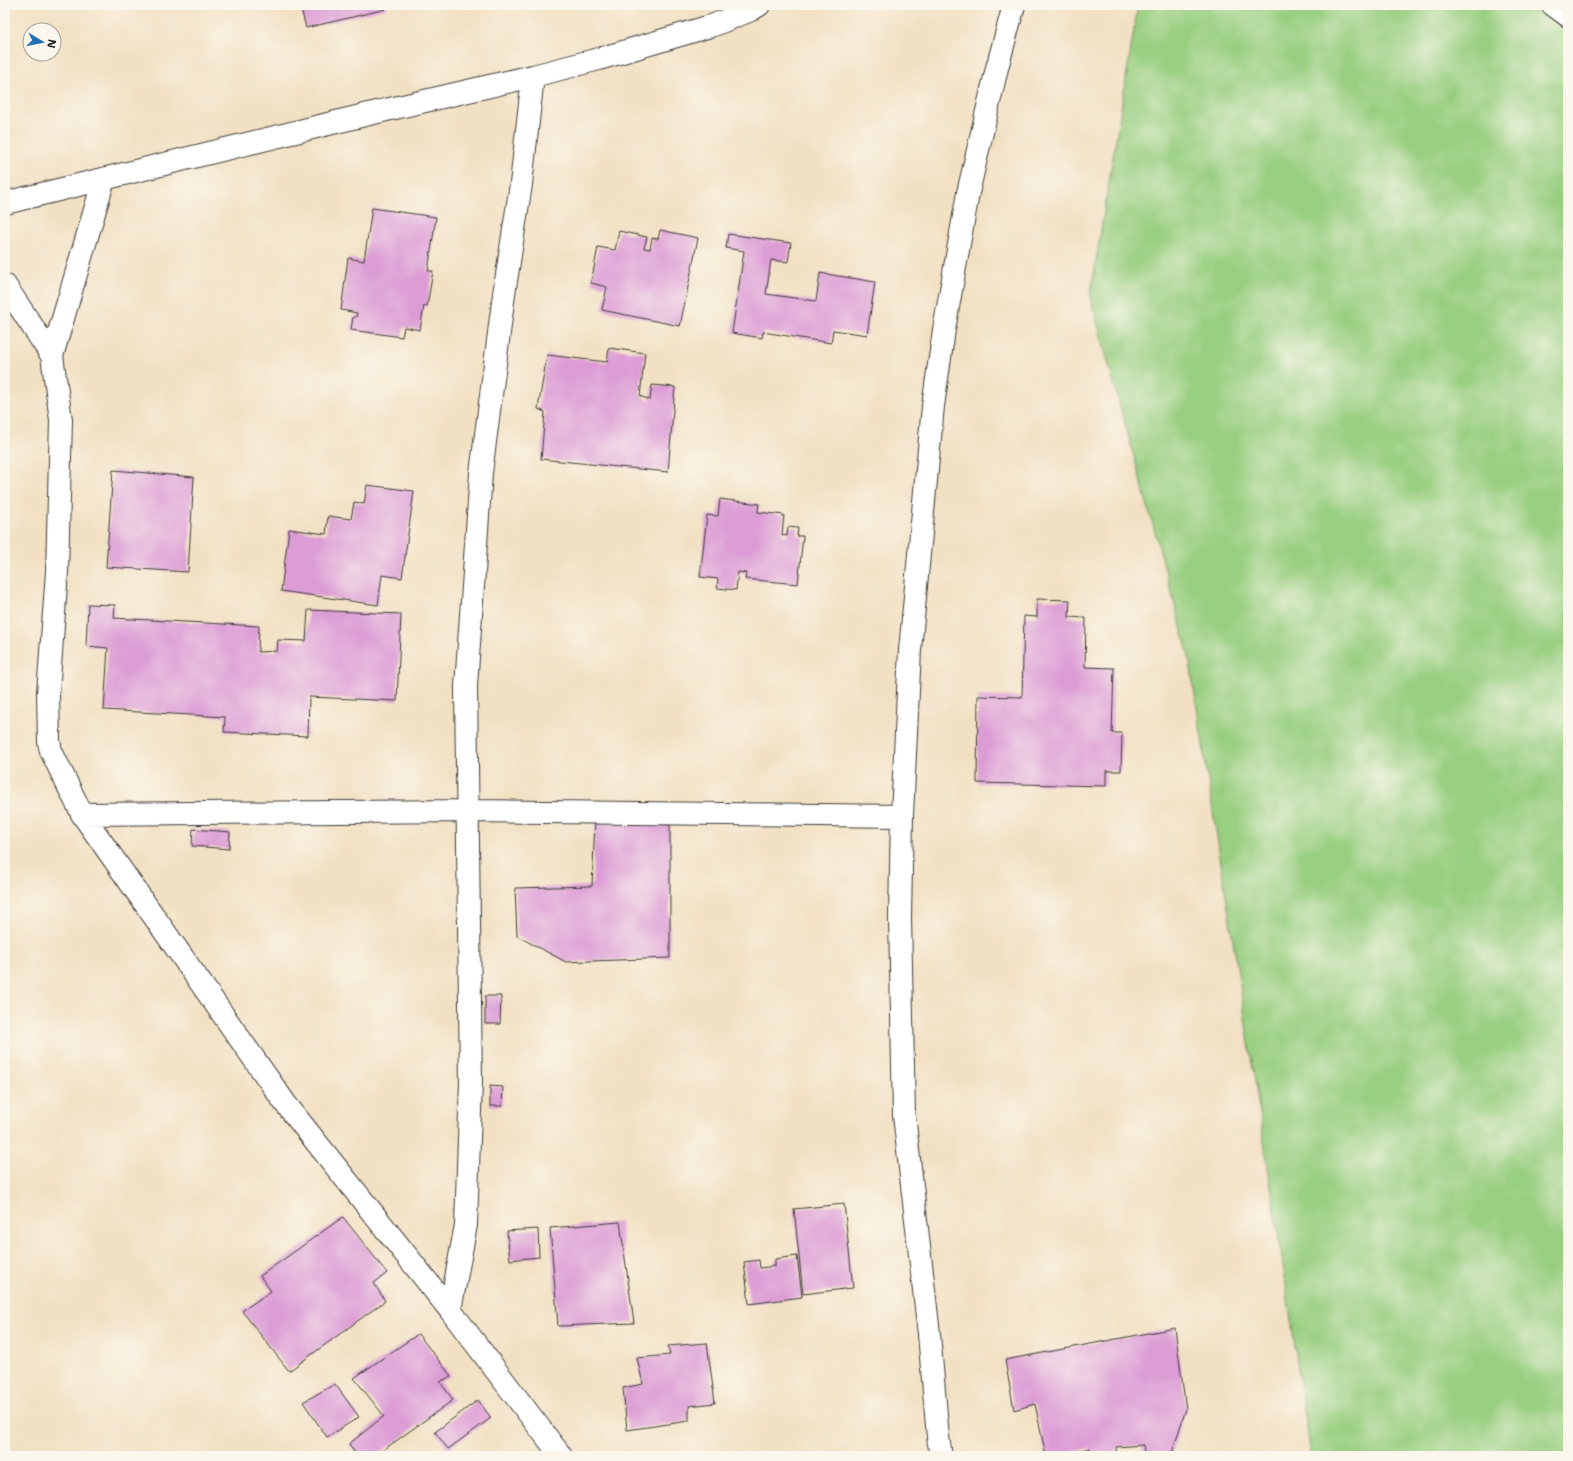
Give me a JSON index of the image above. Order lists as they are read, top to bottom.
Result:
{
  "north": "right"
}
